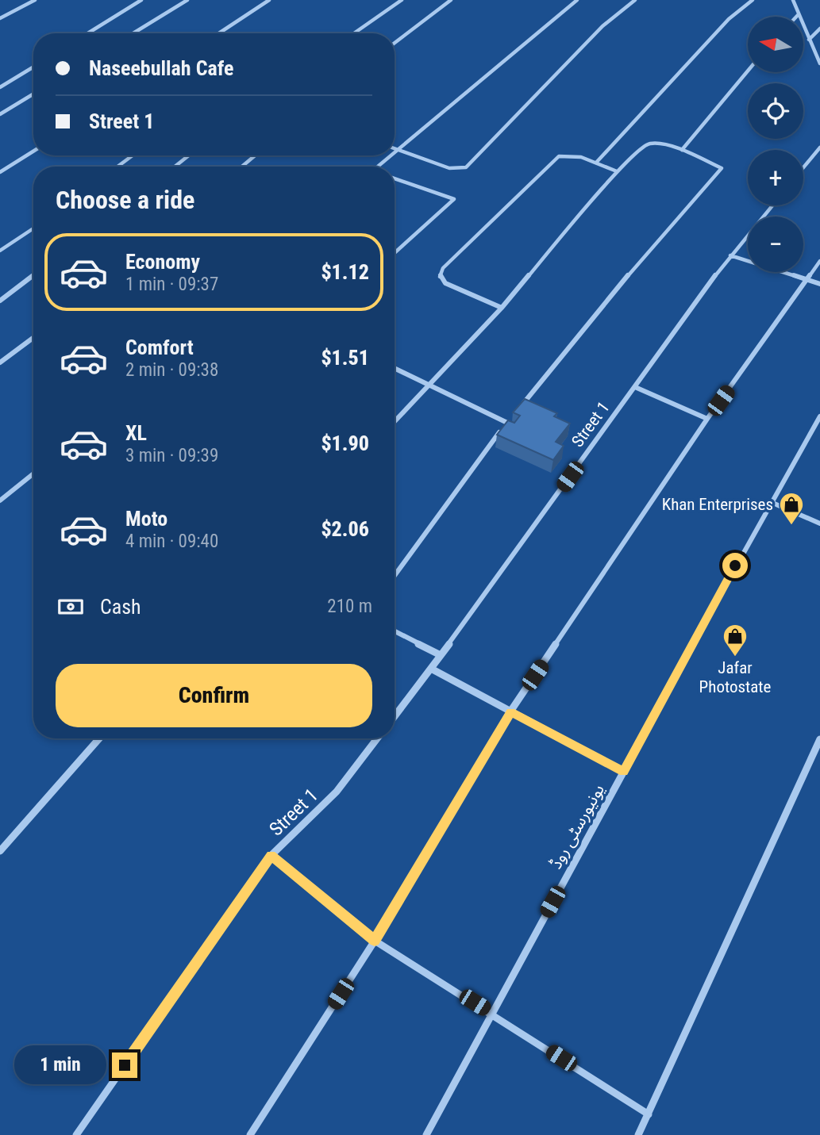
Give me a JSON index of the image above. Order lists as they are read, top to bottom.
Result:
{
  "streets": {
    "street": ["Street 1", "یونیورسٹی روڈ"]
  },
  "places": {
    "shop": ["Khan Enterprises", "Jafar Photostate"]
  },
  "north": "left",
  "page": {
    "map_buttons": ["+", "−"],
    "banner": ["Naseebullah Cafe", "Street 1"],
    "heading": "Choose a ride",
    "list": [
      {
        "name": "Economy",
        "note": "1 min · 09:37",
        "value": "$1.12"
      },
      {
        "name": "Comfort",
        "note": "2 min · 09:38",
        "value": "$1.51"
      },
      {
        "name": "XL",
        "note": "3 min · 09:39",
        "value": "$1.90"
      },
      {
        "name": "Moto",
        "note": "4 min · 09:40",
        "value": "$2.06"
      }
    ],
    "pay": ["Cash", "210 m"],
    "buttons": "Confirm",
    "bubble": "1 min"
  }
}
